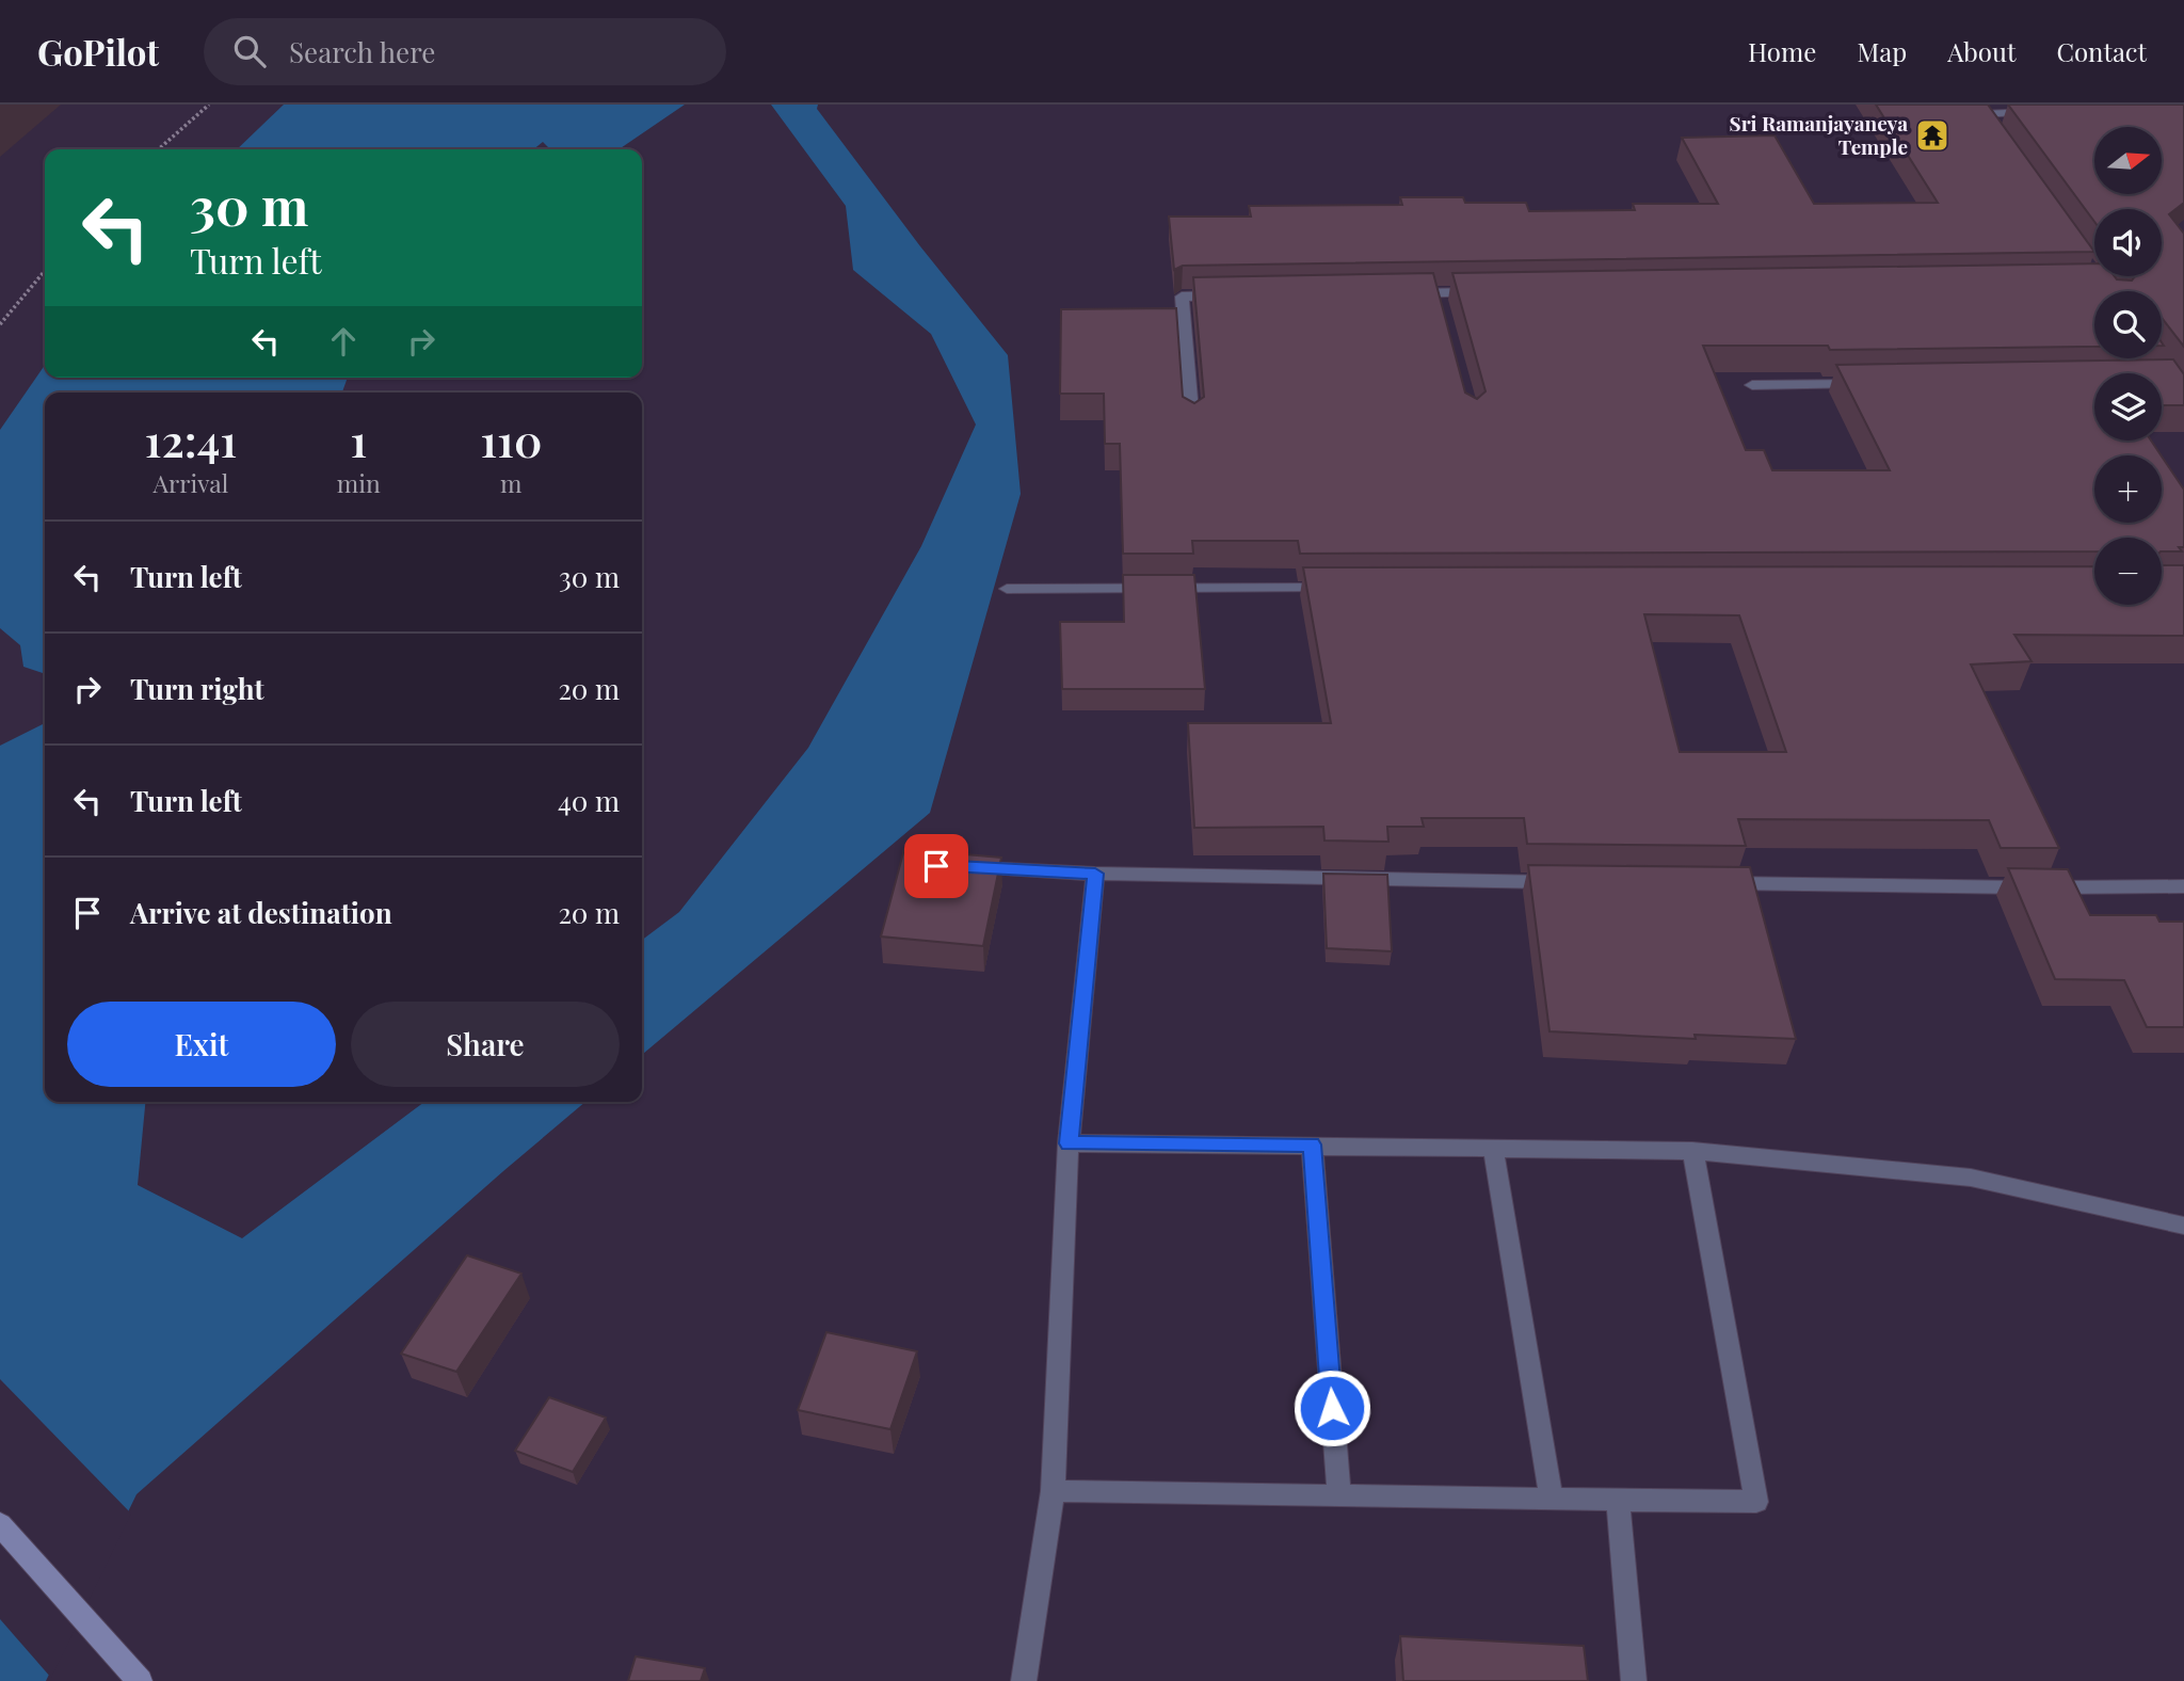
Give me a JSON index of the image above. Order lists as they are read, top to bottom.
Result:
{
  "places": {
    "temple": ["Sri Ramanjayaneya Temple"]
  },
  "north": "right",
  "page": {
    "header": "GoPilot",
    "search": "Search here",
    "nav": [
      "Home",
      "Map",
      "About",
      "Contact"
    ],
    "map_buttons": ["+", "−"],
    "turn": ["30 m", "Turn left"],
    "eta": [
      "12:41",
      "Arrival",
      "1",
      "min",
      "110",
      "m"
    ],
    "list": [
      {
        "name": "Turn left",
        "value": "30 m"
      },
      {
        "name": "Turn right",
        "value": "20 m"
      },
      {
        "name": "Turn left",
        "value": "40 m"
      },
      {
        "name": "Arrive at destination",
        "value": "20 m"
      }
    ],
    "buttons": ["Exit", "Share"]
  }
}
